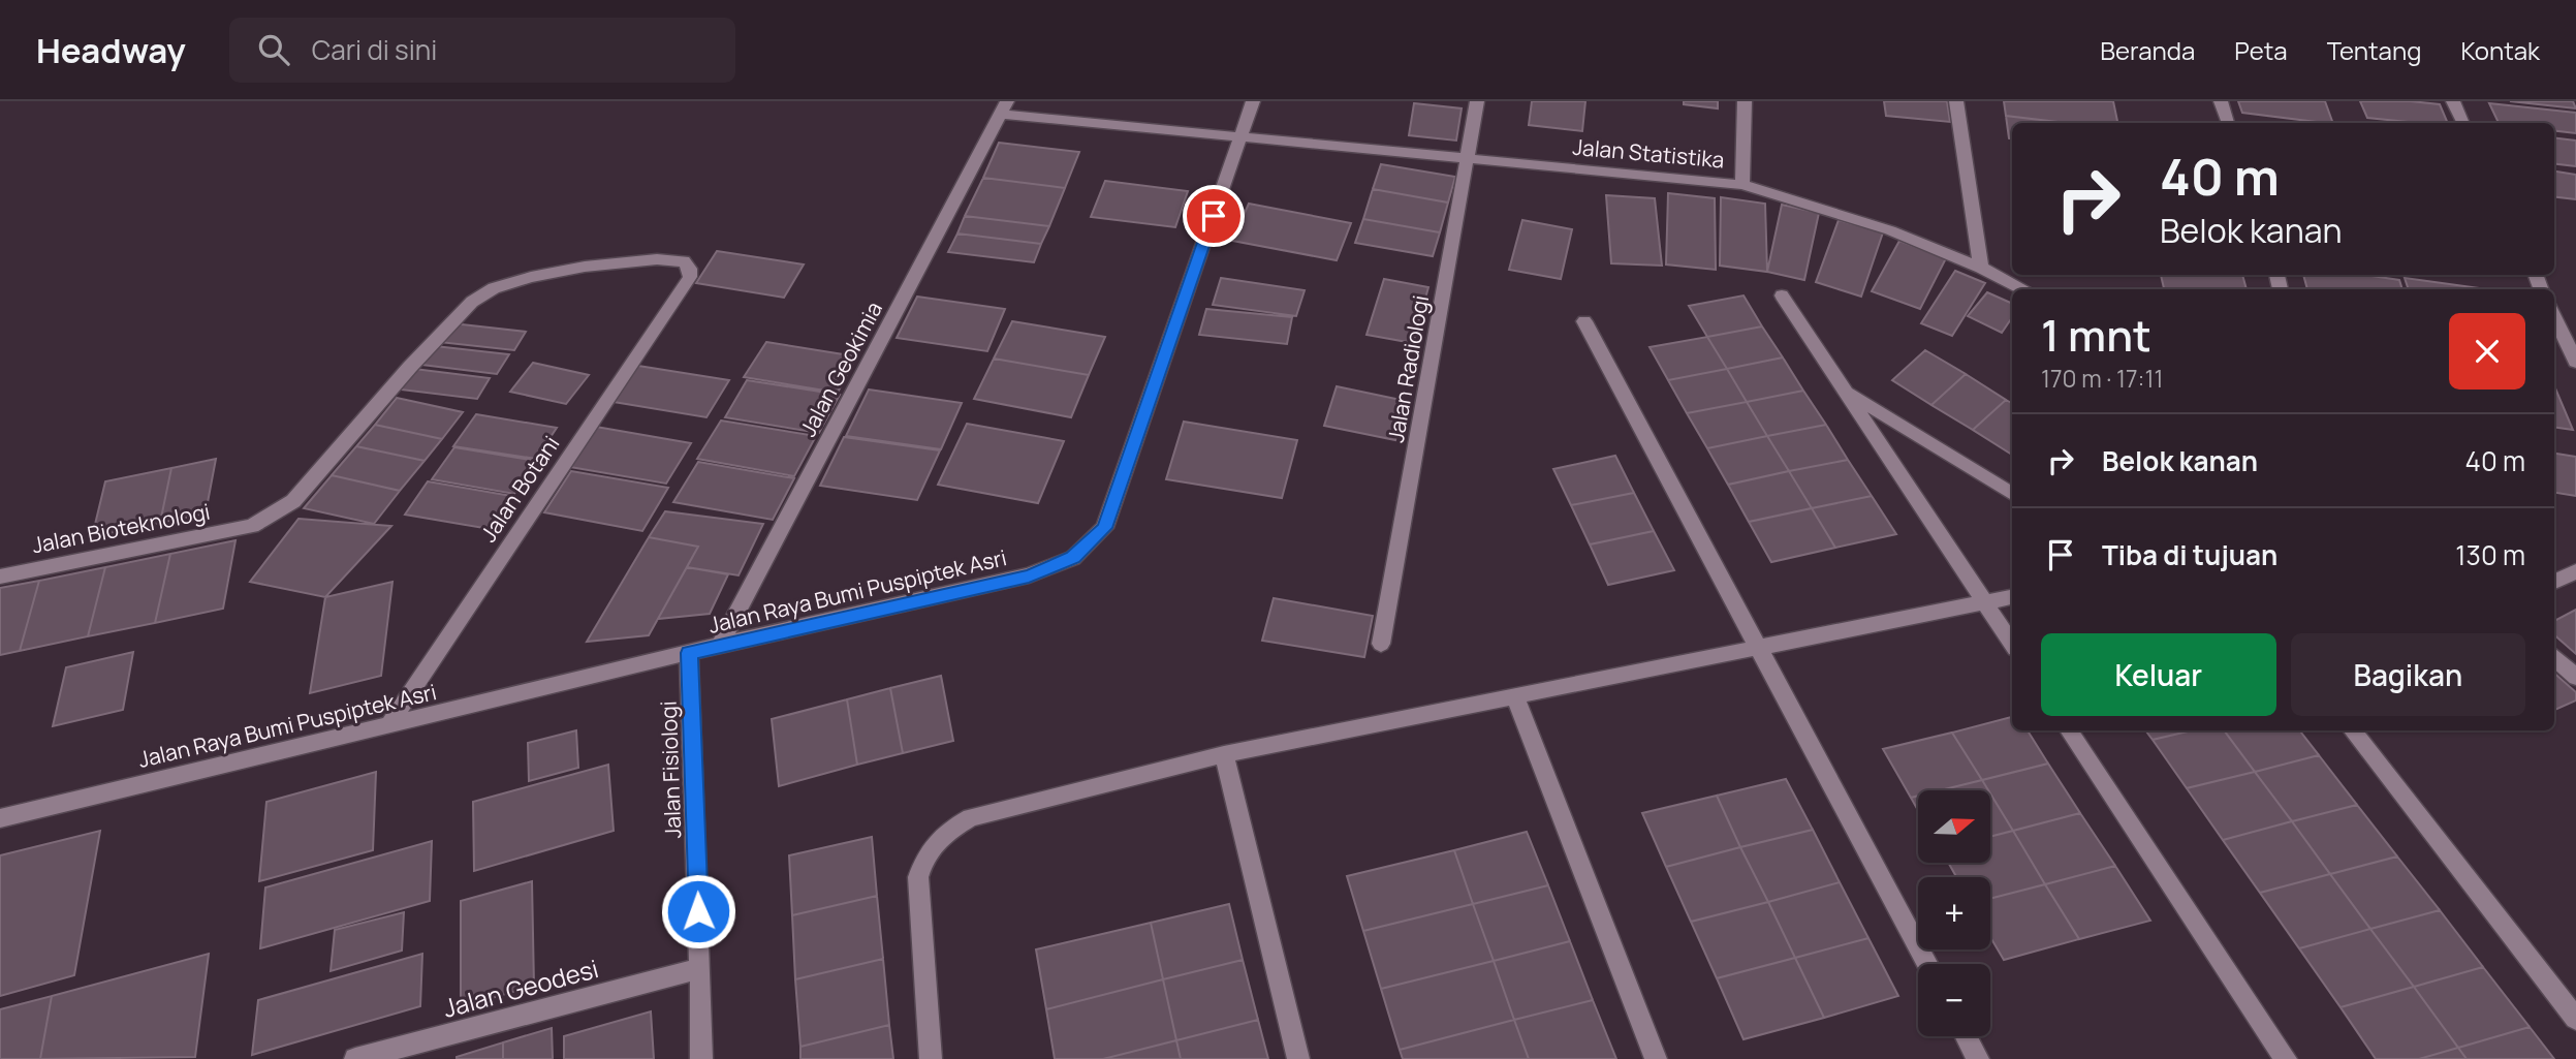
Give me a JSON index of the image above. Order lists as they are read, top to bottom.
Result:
{
  "streets": {
    "street": [
      "Jalan Statistika",
      "Jalan Geokimia",
      "Jalan Radiologi",
      "Jalan Botani",
      "Jalan Bioteknologi",
      "Jalan Raya Bumi Puspiptek Asri",
      "Jalan Fisiologi",
      "Jalan Geodesi"
    ]
  },
  "crossings": [
    ["Jalan Statistika", "Jalan Geokimia"],
    ["Jalan Statistika", "Jalan Radiologi"],
    ["Jalan Statistika", "Jalan Raya Bumi Puspiptek Asri"],
    ["Jalan Geokimia", "Jalan Raya Bumi Puspiptek Asri"],
    ["Jalan Botani", "Jalan Bioteknologi"],
    ["Jalan Botani", "Jalan Raya Bumi Puspiptek Asri"],
    ["Jalan Raya Bumi Puspiptek Asri", "Jalan Fisiologi"],
    ["Jalan Fisiologi", "Jalan Geodesi"]
  ],
  "north": "right",
  "page": {
    "header": "Headway",
    "search": "Cari di sini",
    "nav": [
      "Beranda",
      "Peta",
      "Tentang",
      "Kontak"
    ],
    "turn": ["40 m", "Belok kanan"],
    "heading": ["1 mnt", "170 m · 17:11"],
    "list": [
      {
        "name": "Belok kanan",
        "value": "40 m"
      },
      {
        "name": "Tiba di tujuan",
        "value": "130 m"
      }
    ],
    "buttons": ["Keluar", "Bagikan"],
    "map_buttons": ["+", "−"]
  }
}
